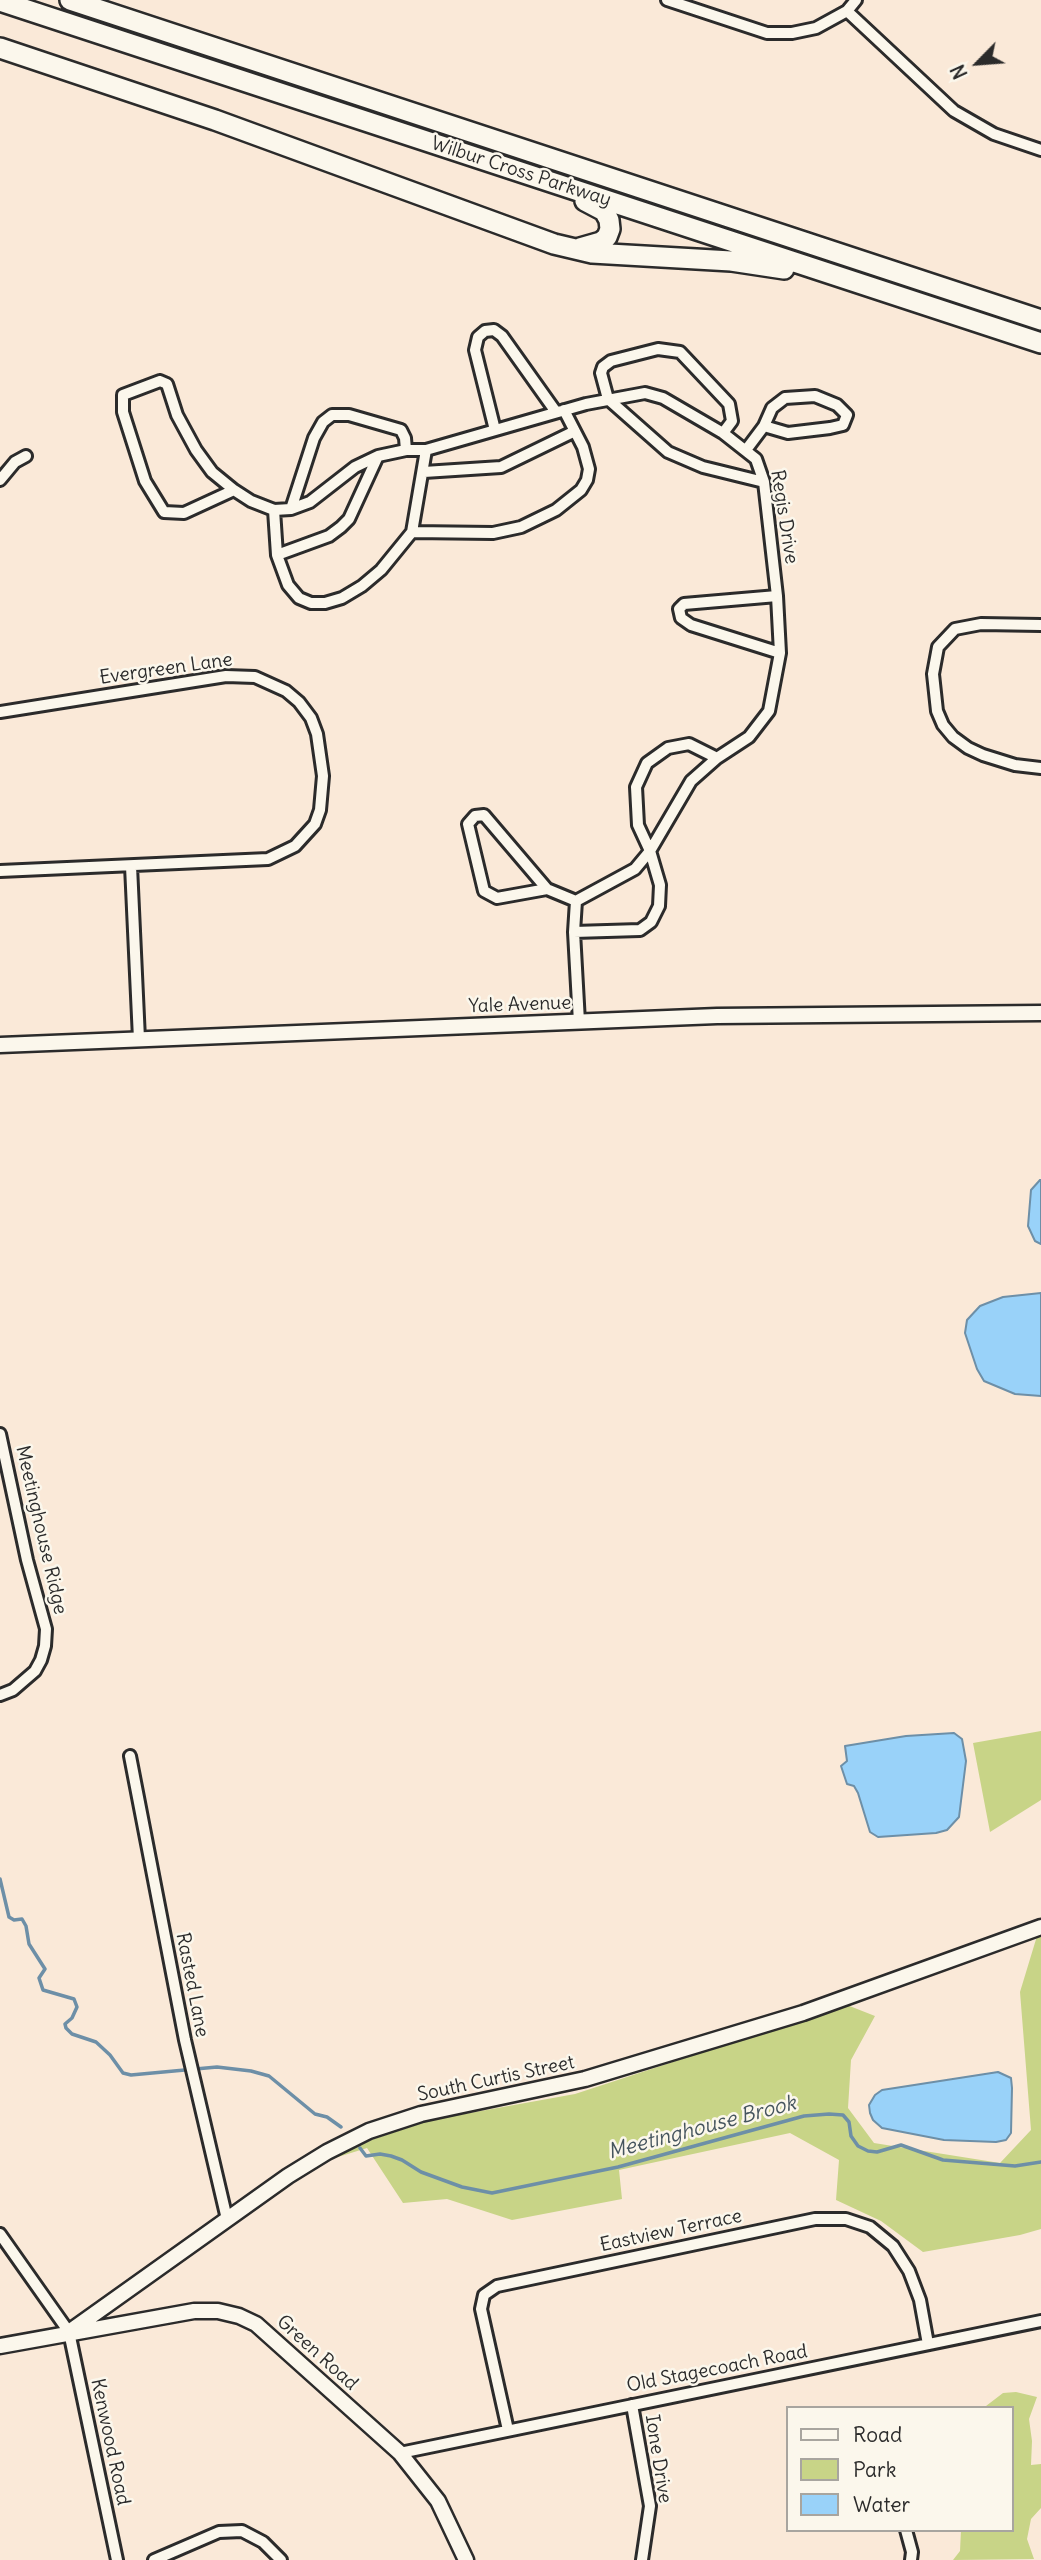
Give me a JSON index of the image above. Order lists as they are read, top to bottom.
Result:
{
  "streets": {
    "highway": ["Wilbur Cross Parkway"],
    "street": [
      "Regis Drive",
      "Evergreen Lane",
      "Yale Avenue",
      "Meetinghouse Ridge",
      "Rasted Lane",
      "South Curtis Street",
      "Eastview Terrace",
      "Green Road",
      "Old Stagecoach Road",
      "Kenwood Road",
      "Ione Drive"
    ]
  },
  "crossings": [
    ["Rasted Lane", "South Curtis Street"],
    ["South Curtis Street", "Green Road"],
    ["South Curtis Street", "Kenwood Road"],
    ["Eastview Terrace", "Old Stagecoach Road"],
    ["Green Road", "Old Stagecoach Road"],
    ["Green Road", "Kenwood Road"],
    ["Old Stagecoach Road", "Ione Drive"]
  ],
  "water": ["Meetinghouse Brook"],
  "legend": ["Road", "Park", "Water"],
  "north": "bottom left"
}
